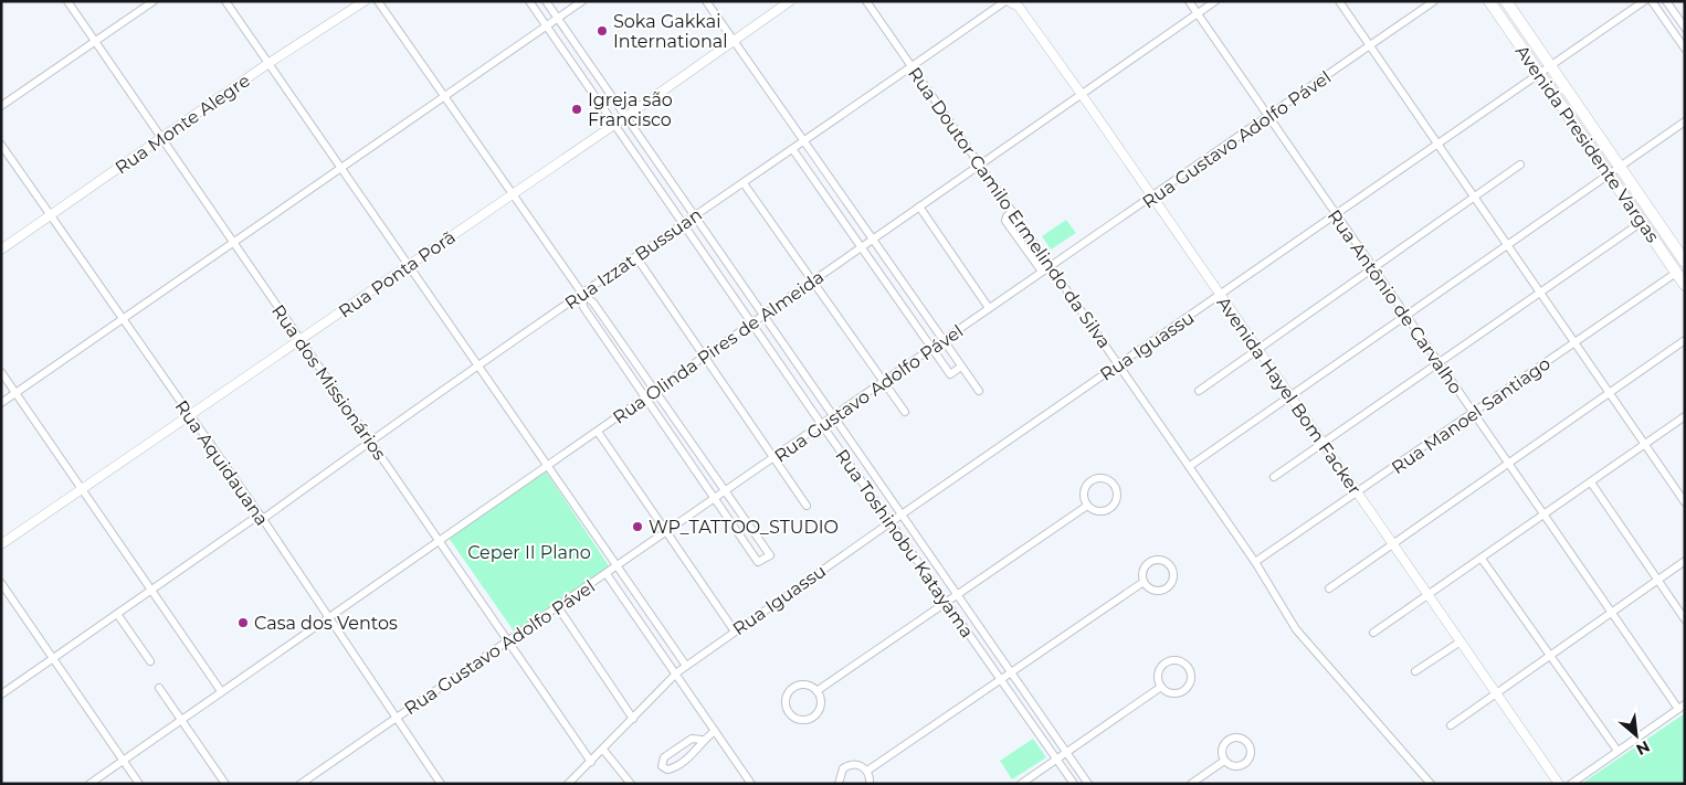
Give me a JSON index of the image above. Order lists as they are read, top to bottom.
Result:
{
  "streets": {
    "main road": ["Avenida Presidente Vargas"],
    "street": [
      "Rua Monte Alegre",
      "Rua Gustavo Adolfo Pável",
      "Rua Doutor Camilo Ermelindo da Silva",
      "Rua Izzat Bussuan",
      "Rua Ponta Porã",
      "Rua Antônio de Carvalho",
      "Rua Iguassu",
      "Rua Olinda Pires de Almeida",
      "Rua dos Missionários",
      "Avenida Hayel Bom Facker",
      "Rua Manoel Santiago",
      "Rua Aquidauana",
      "Rua Toshinobu Katayama"
    ]
  },
  "crossings": [
    ["Rua Monte Alegre", "Rua dos Missionários"],
    ["Rua Monte Alegre", "Rua Aquidauana"],
    ["Rua Gustavo Adolfo Pável", "Rua Doutor Camilo Ermelindo da Silva"],
    ["Rua Gustavo Adolfo Pável", "Rua Antônio de Carvalho"],
    ["Rua Gustavo Adolfo Pável", "Rua dos Missionários"],
    ["Rua Gustavo Adolfo Pável", "Avenida Hayel Bom Facker"],
    ["Rua Gustavo Adolfo Pável", "Rua Aquidauana"],
    ["Rua Gustavo Adolfo Pável", "Rua Toshinobu Katayama"],
    ["Avenida Presidente Vargas", "Rua Iguassu"],
    ["Avenida Presidente Vargas", "Rua Manoel Santiago"],
    ["Rua Doutor Camilo Ermelindo da Silva", "Rua Izzat Bussuan"],
    ["Rua Doutor Camilo Ermelindo da Silva", "Rua Iguassu"],
    ["Rua Doutor Camilo Ermelindo da Silva", "Rua Olinda Pires de Almeida"],
    ["Rua Doutor Camilo Ermelindo da Silva", "Rua Manoel Santiago"],
    ["Rua Izzat Bussuan", "Rua dos Missionários"],
    ["Rua Izzat Bussuan", "Avenida Hayel Bom Facker"],
    ["Rua Izzat Bussuan", "Rua Aquidauana"],
    ["Rua Izzat Bussuan", "Rua Toshinobu Katayama"],
    ["Rua Ponta Porã", "Rua dos Missionários"],
    ["Rua Ponta Porã", "Rua Aquidauana"],
    ["Rua Ponta Porã", "Rua Toshinobu Katayama"],
    ["Rua Antônio de Carvalho", "Rua Iguassu"],
    ["Rua Antônio de Carvalho", "Rua Olinda Pires de Almeida"],
    ["Rua Antônio de Carvalho", "Rua Manoel Santiago"],
    ["Rua Iguassu", "Rua dos Missionários"],
    ["Rua Iguassu", "Avenida Hayel Bom Facker"],
    ["Rua Iguassu", "Rua Toshinobu Katayama"],
    ["Rua Olinda Pires de Almeida", "Rua dos Missionários"],
    ["Rua Olinda Pires de Almeida", "Avenida Hayel Bom Facker"],
    ["Rua Olinda Pires de Almeida", "Rua Aquidauana"],
    ["Rua Olinda Pires de Almeida", "Rua Toshinobu Katayama"],
    ["Avenida Hayel Bom Facker", "Rua Manoel Santiago"]
  ],
  "parks": ["Ceper II Plano"],
  "places": [
    "Soka Gakkai International",
    "Igreja são Francisco",
    "WP_TATTOO_STUDIO",
    "Casa dos Ventos"
  ],
  "north": "bottom right"
}
